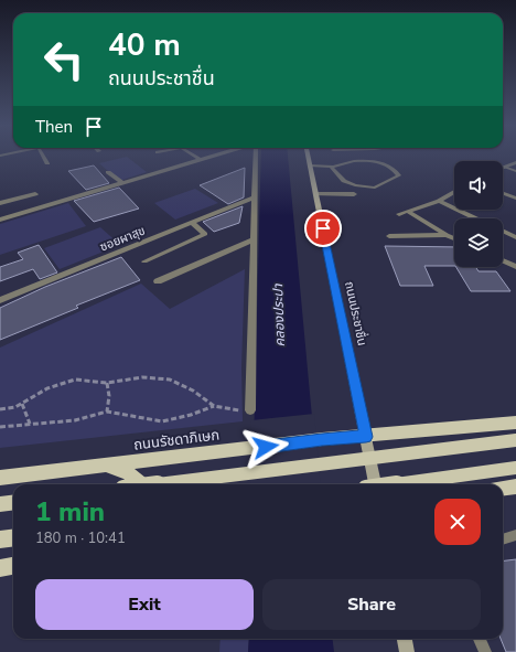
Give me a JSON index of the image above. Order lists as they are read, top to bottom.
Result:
{
  "streets": {
    "main road": ["ถนนประชาชื่น", "ถนนรัชดาภิเษก"],
    "street": ["ซอยผาสุข"]
  },
  "crossings": [
    ["ถนนประชาชื่น", "ถนนรัชดาภิเษก"]
  ],
  "water": ["คลองประปา"],
  "page": {
    "turn": ["40 m", "ถนนประชาชื่น"],
    "then": "Then",
    "heading": ["1 min", "180 m · 10:41"],
    "buttons": ["Exit", "Share"]
  }
}
